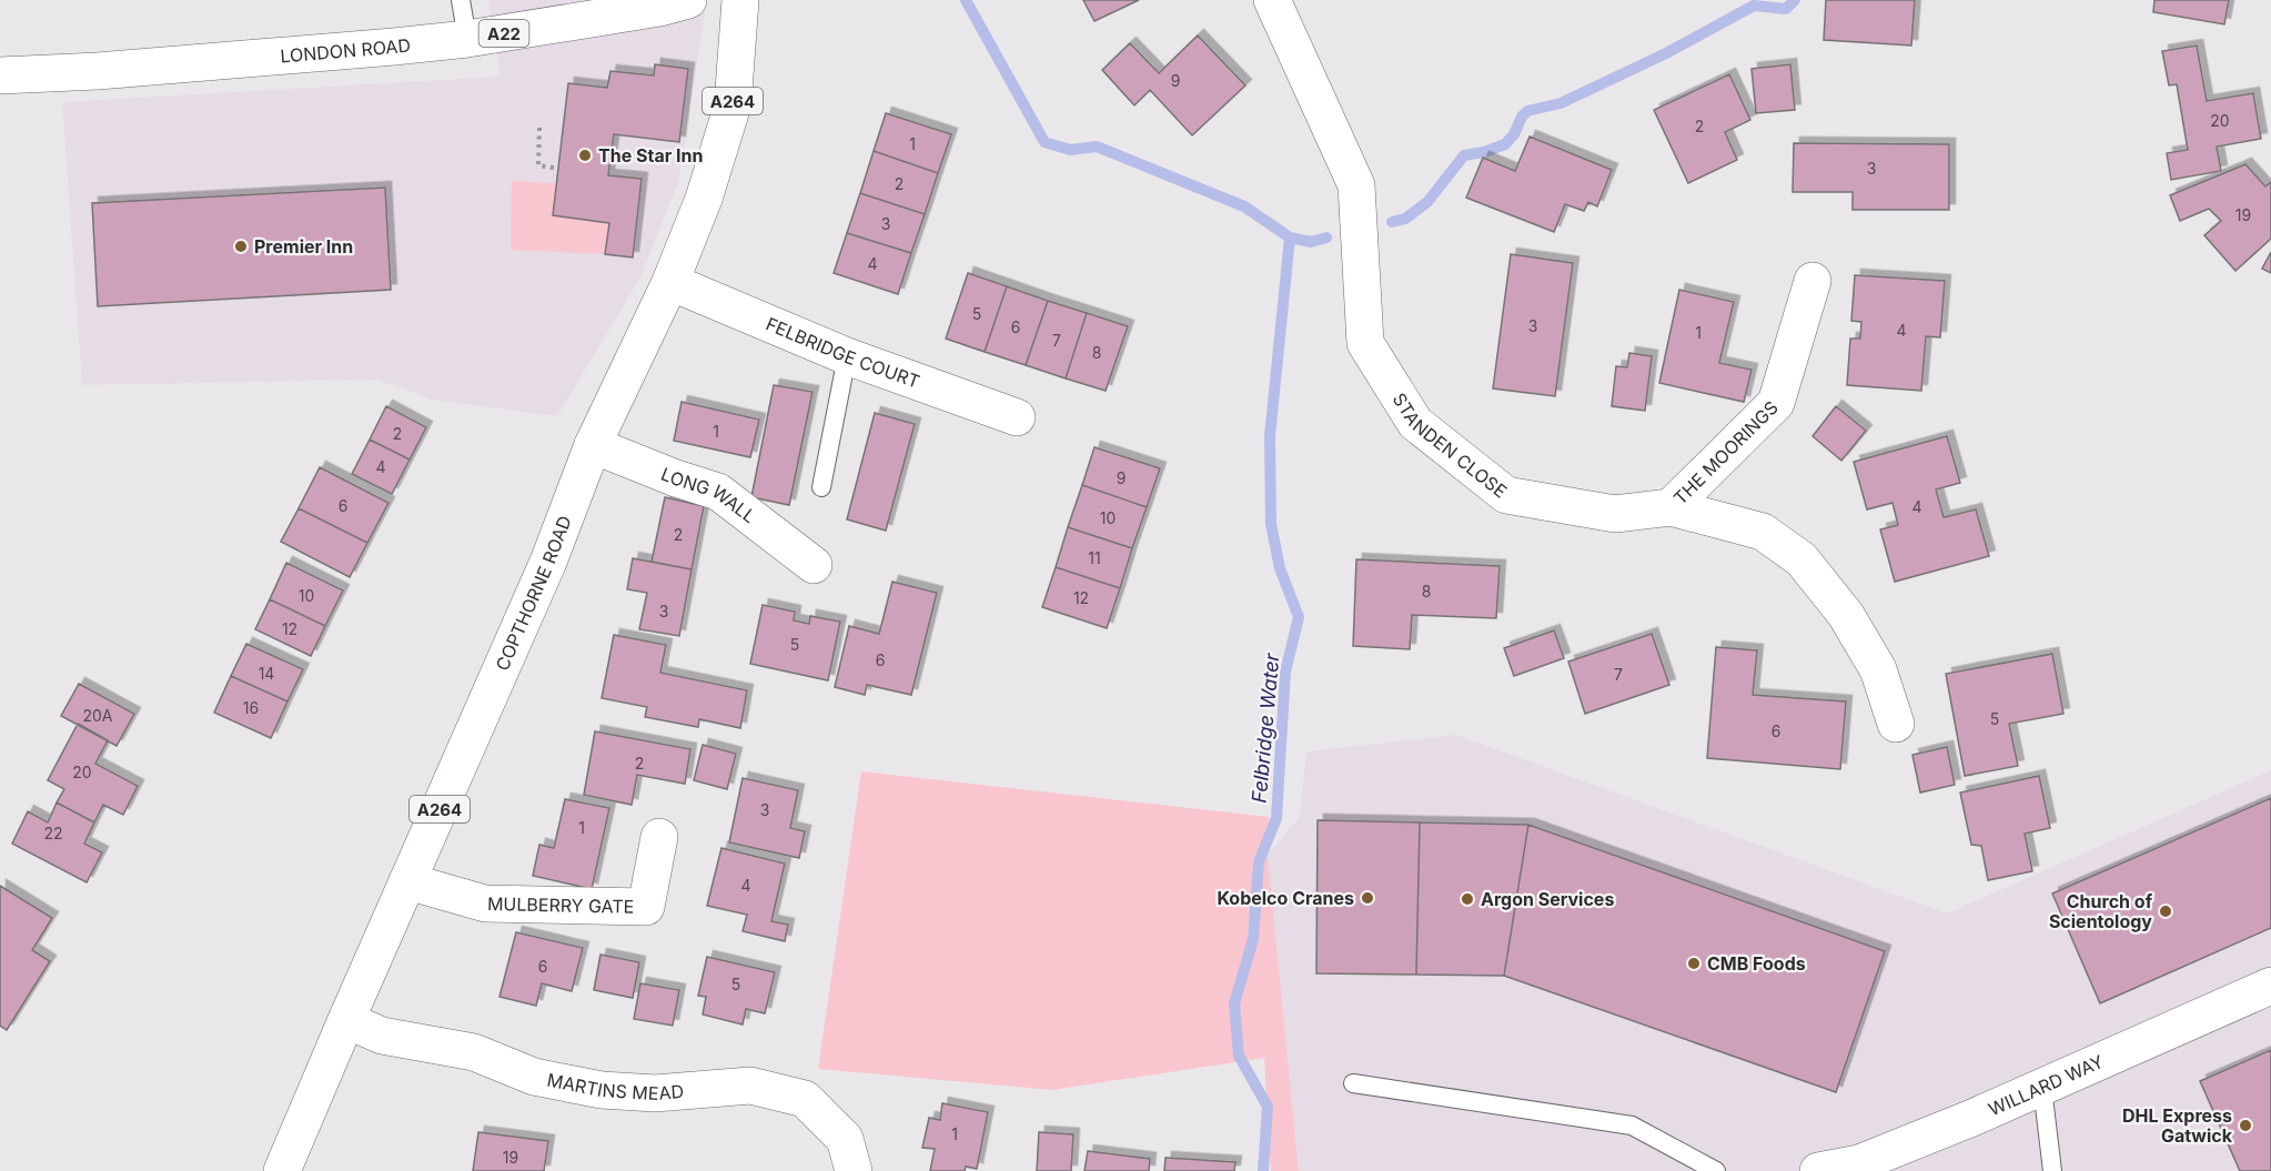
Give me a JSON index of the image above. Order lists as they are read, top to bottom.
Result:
{
  "streets": {
    "main road": [
      "A22",
      "LONDON ROAD",
      "A264",
      "FELBRIDGE COURT",
      "STANDEN CLOSE",
      "THE MOORINGS",
      "LONG WALL",
      "COPTHORNE ROAD",
      "MULBERRY GATE",
      "MARTINS MEAD",
      "WILLARD WAY"
    ]
  },
  "crossings": [
    ["FELBRIDGE COURT", "COPTHORNE ROAD"],
    ["STANDEN CLOSE", "THE MOORINGS"],
    ["LONG WALL", "COPTHORNE ROAD"],
    ["COPTHORNE ROAD", "MULBERRY GATE"],
    ["COPTHORNE ROAD", "MARTINS MEAD"]
  ],
  "water": ["Felbridge Water"],
  "places": [
    "The Star Inn",
    "Premier Inn",
    "Kobelco Cranes",
    "Argon Services",
    "Church of Scientology",
    "CMB Foods",
    "DHL Express Gatwick"
  ],
  "house_numbers": [
    "9",
    "20",
    "2",
    "1",
    "3",
    "2",
    "19",
    "3",
    "4",
    "5",
    "3",
    "6",
    "4",
    "1",
    "7",
    "8",
    "1",
    "2",
    "4",
    "9",
    "6",
    "4",
    "10",
    "2",
    "11",
    "8",
    "10",
    "12",
    "3",
    "12",
    "5",
    "6",
    "14",
    "7",
    "16",
    "20A",
    "5",
    "6",
    "2",
    "20",
    "3",
    "1",
    "22",
    "4",
    "6",
    "5",
    "1",
    "19"
  ]
}
